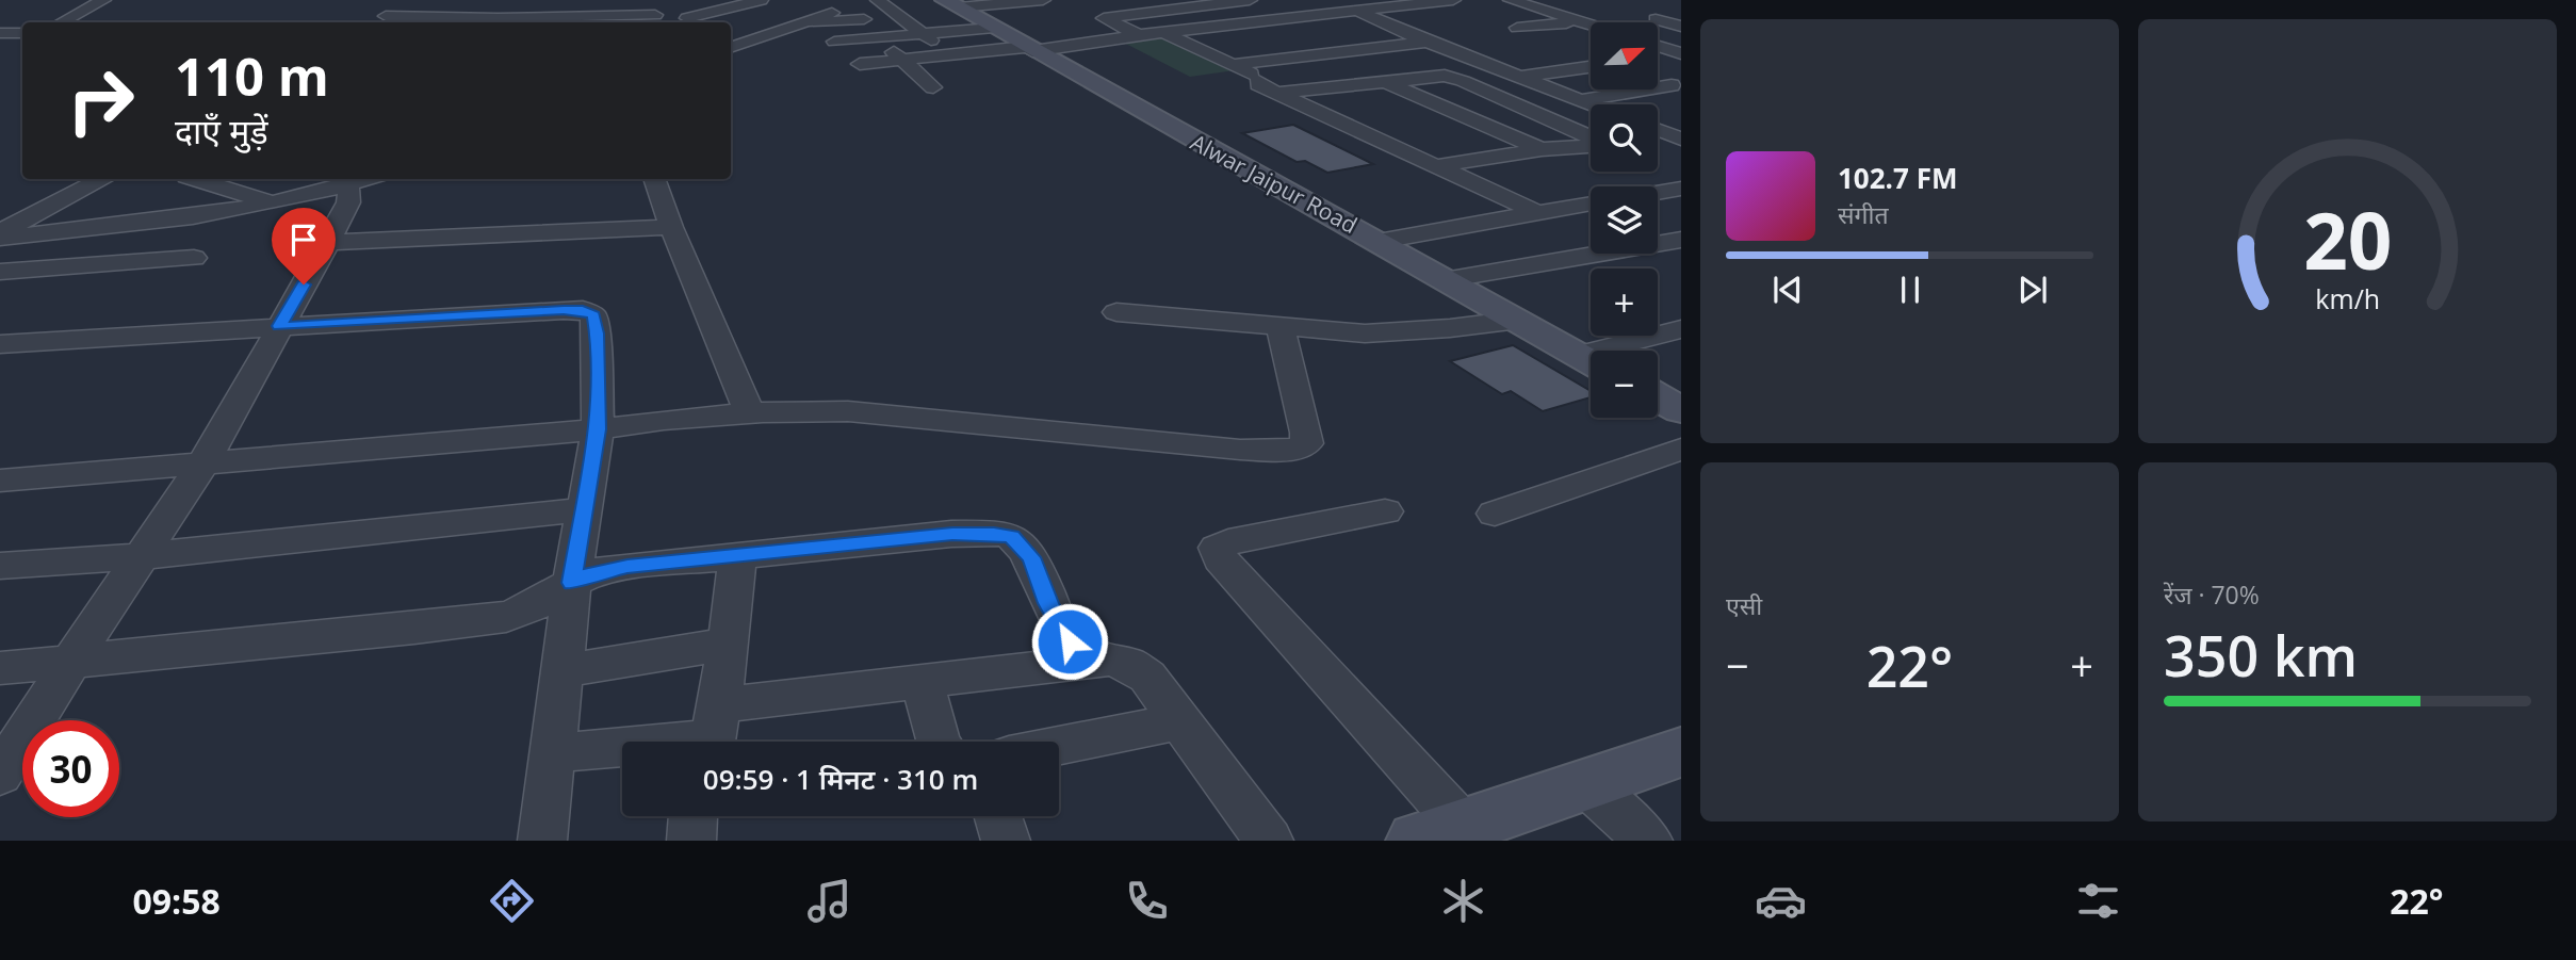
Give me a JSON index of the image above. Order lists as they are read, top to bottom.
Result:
{
  "streets": {
    "main road": ["Alwar Jaipur Road"]
  },
  "north": "top right",
  "page": {
    "map_buttons": ["+", "−"],
    "turn": ["110 m", "दाएँ मुड़ें"],
    "song": ["102.7 FM", "संगीत"],
    "tile": [
      "एसी",
      ["रेंज · 70%", "350 km"]
    ],
    "heat": ["−", "22°", "+"],
    "limit": "30",
    "trip": "09:59 · 1 मिनट · 310 m",
    "tabs": ["09:58", "22°"],
    "gauge": ["20", "km/h"]
  }
}
